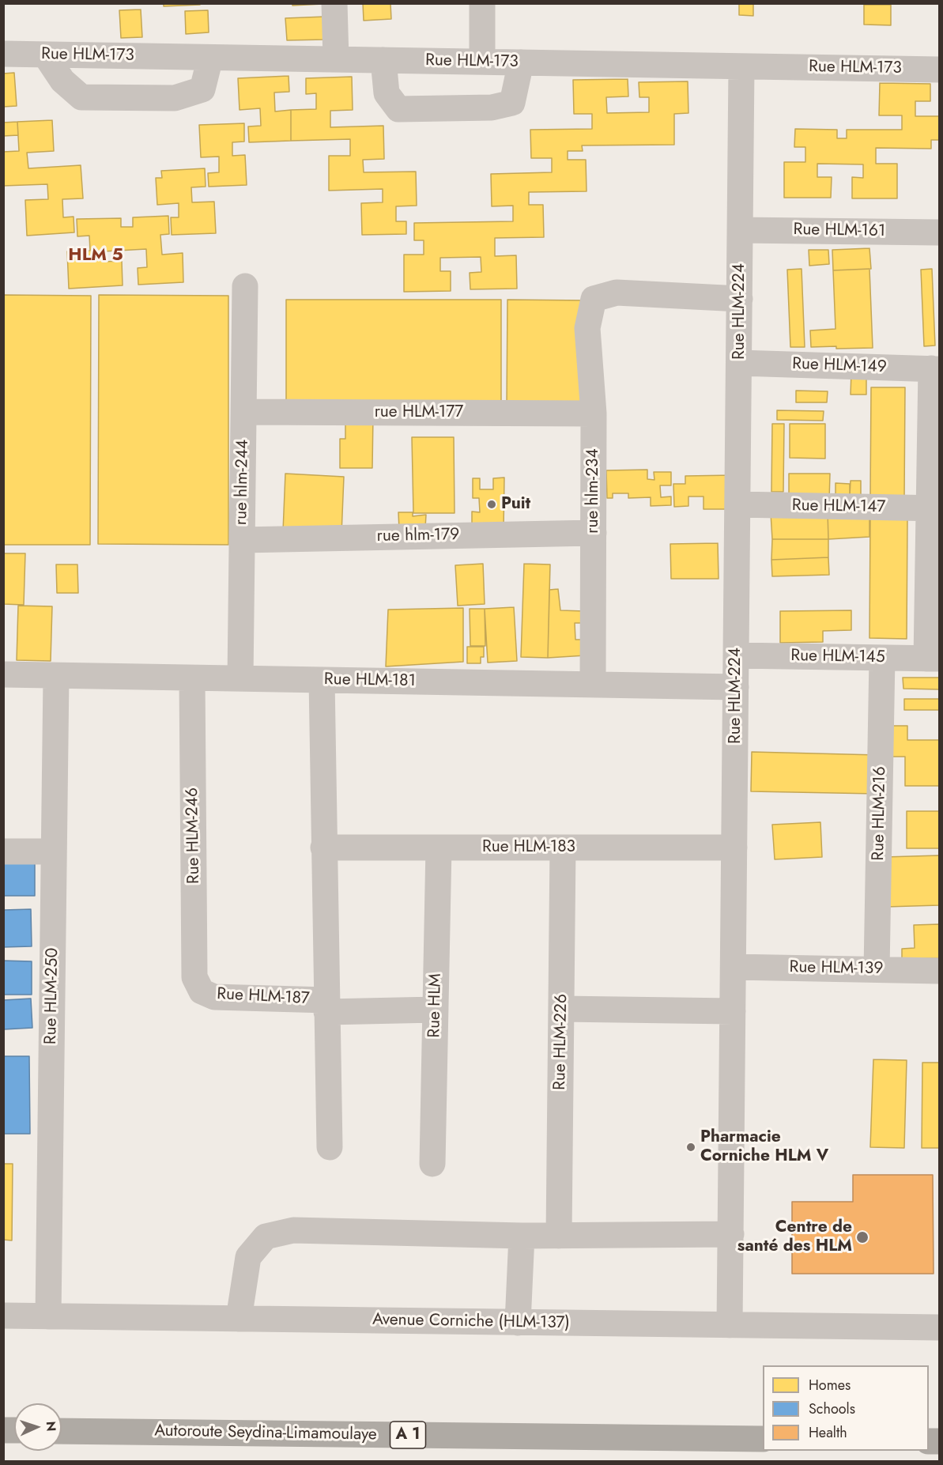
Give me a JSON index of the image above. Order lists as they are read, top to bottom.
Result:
{
  "streets": {
    "highway": ["Autoroute Seydina-Limamoulaye", "A 1"],
    "street": [
      "Rue HLM-173",
      "Rue HLM-161",
      "Rue HLM-224",
      "Rue HLM-149",
      "rue HLM-177",
      "rue hlm-244",
      "rue hlm-234",
      "Rue HLM-147",
      "rue hlm-179",
      "Rue HLM-145",
      "Rue HLM-181",
      "Rue HLM-216",
      "Rue HLM-246",
      "Rue HLM-183",
      "Rue HLM-139",
      "Rue HLM-250",
      "Rue HLM-187",
      "Rue HLM",
      "Rue HLM-226",
      "Avenue Corniche (HLM-137)"
    ]
  },
  "crossings": [
    ["Rue HLM-173", "Rue HLM-224"],
    ["Rue HLM-161", "Rue HLM-224"],
    ["Rue HLM-224", "Rue HLM-149"],
    ["Rue HLM-224", "rue hlm-234"],
    ["Rue HLM-224", "Rue HLM-147"],
    ["Rue HLM-224", "Rue HLM-145"],
    ["Rue HLM-224", "Rue HLM-181"],
    ["Rue HLM-224", "Rue HLM-183"],
    ["Rue HLM-224", "Rue HLM-139"],
    ["Rue HLM-224", "Avenue Corniche (HLM-137)"],
    ["rue HLM-177", "rue hlm-244"],
    ["rue HLM-177", "rue hlm-234"],
    ["rue hlm-244", "rue hlm-179"],
    ["rue hlm-244", "Rue HLM-181"],
    ["rue hlm-234", "rue hlm-179"],
    ["rue hlm-234", "Rue HLM-181"],
    ["Rue HLM-145", "Rue HLM-216"],
    ["Rue HLM-181", "Rue HLM-246"],
    ["Rue HLM-181", "Rue HLM-250"],
    ["Rue HLM-216", "Rue HLM-139"],
    ["Rue HLM-246", "Rue HLM-187"],
    ["Rue HLM-183", "Rue HLM"],
    ["Rue HLM-183", "Rue HLM-226"],
    ["Rue HLM-250", "Avenue Corniche (HLM-137)"],
    ["Rue HLM-187", "Rue HLM"]
  ],
  "districts": ["HLM 5"],
  "places": ["Puit", "Pharmacie Corniche HLM V", "Centre de santé des HLM"],
  "legend": ["Homes", "Schools", "Health"],
  "north": "right"
}
